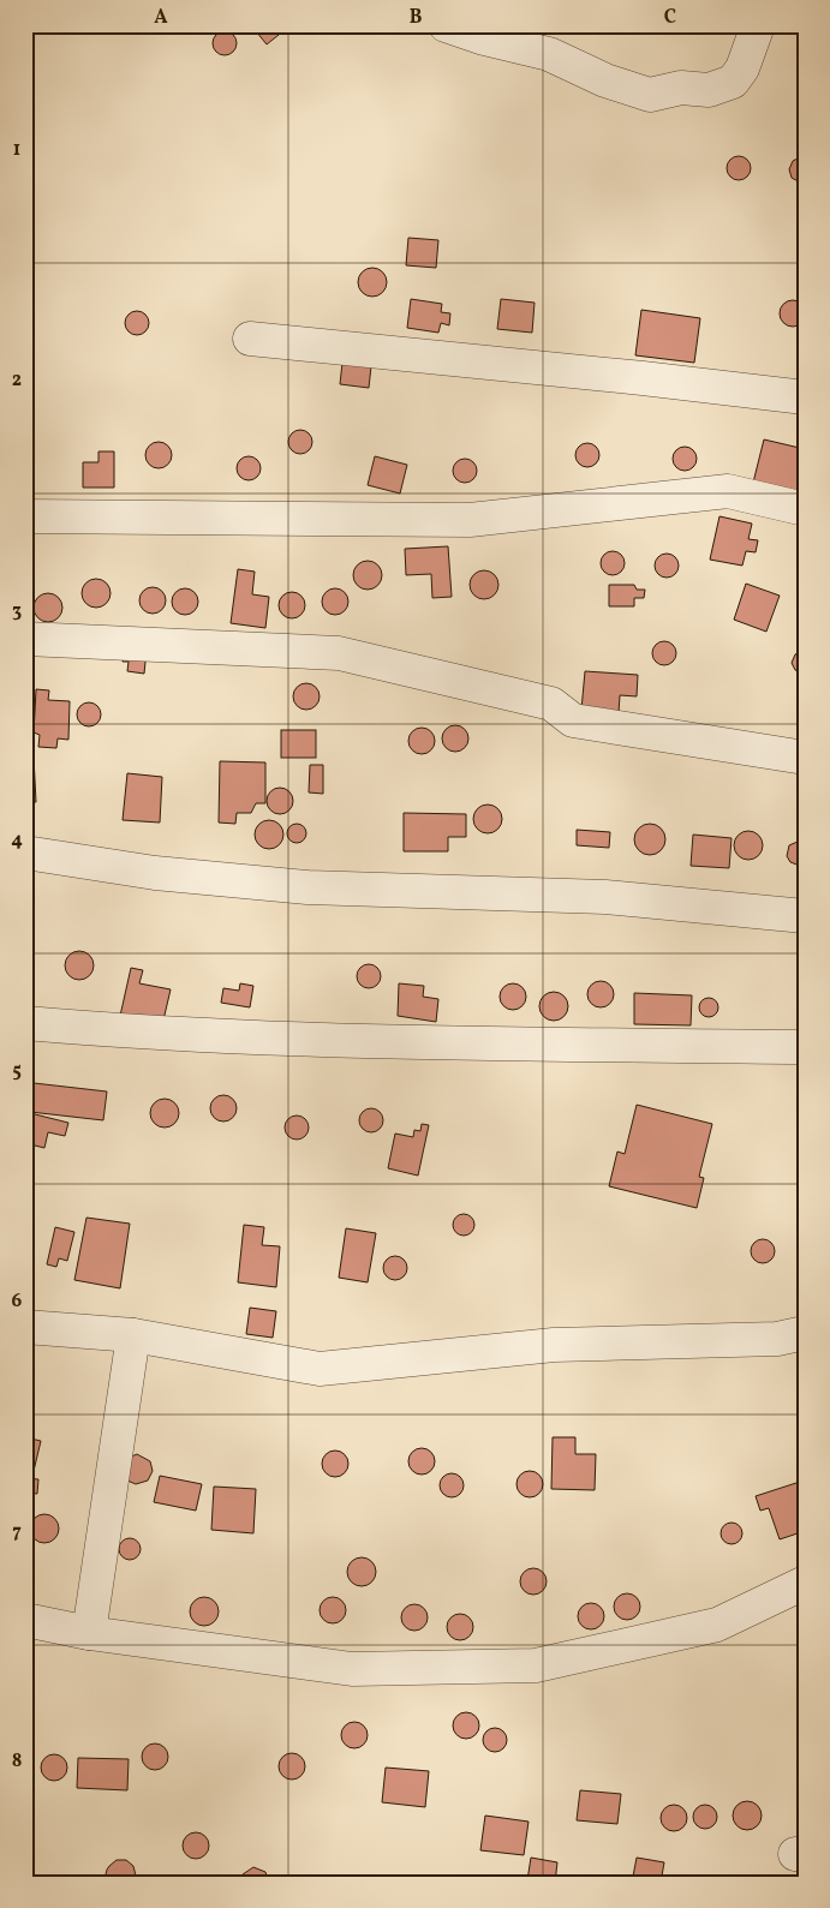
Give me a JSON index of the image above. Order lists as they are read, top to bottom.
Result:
{
  "grid": {
    "columns": ["A", "B", "C"],
    "rows": [
      "1",
      "2",
      "3",
      "4",
      "5",
      "6",
      "7",
      "8"
    ]
  }
}
